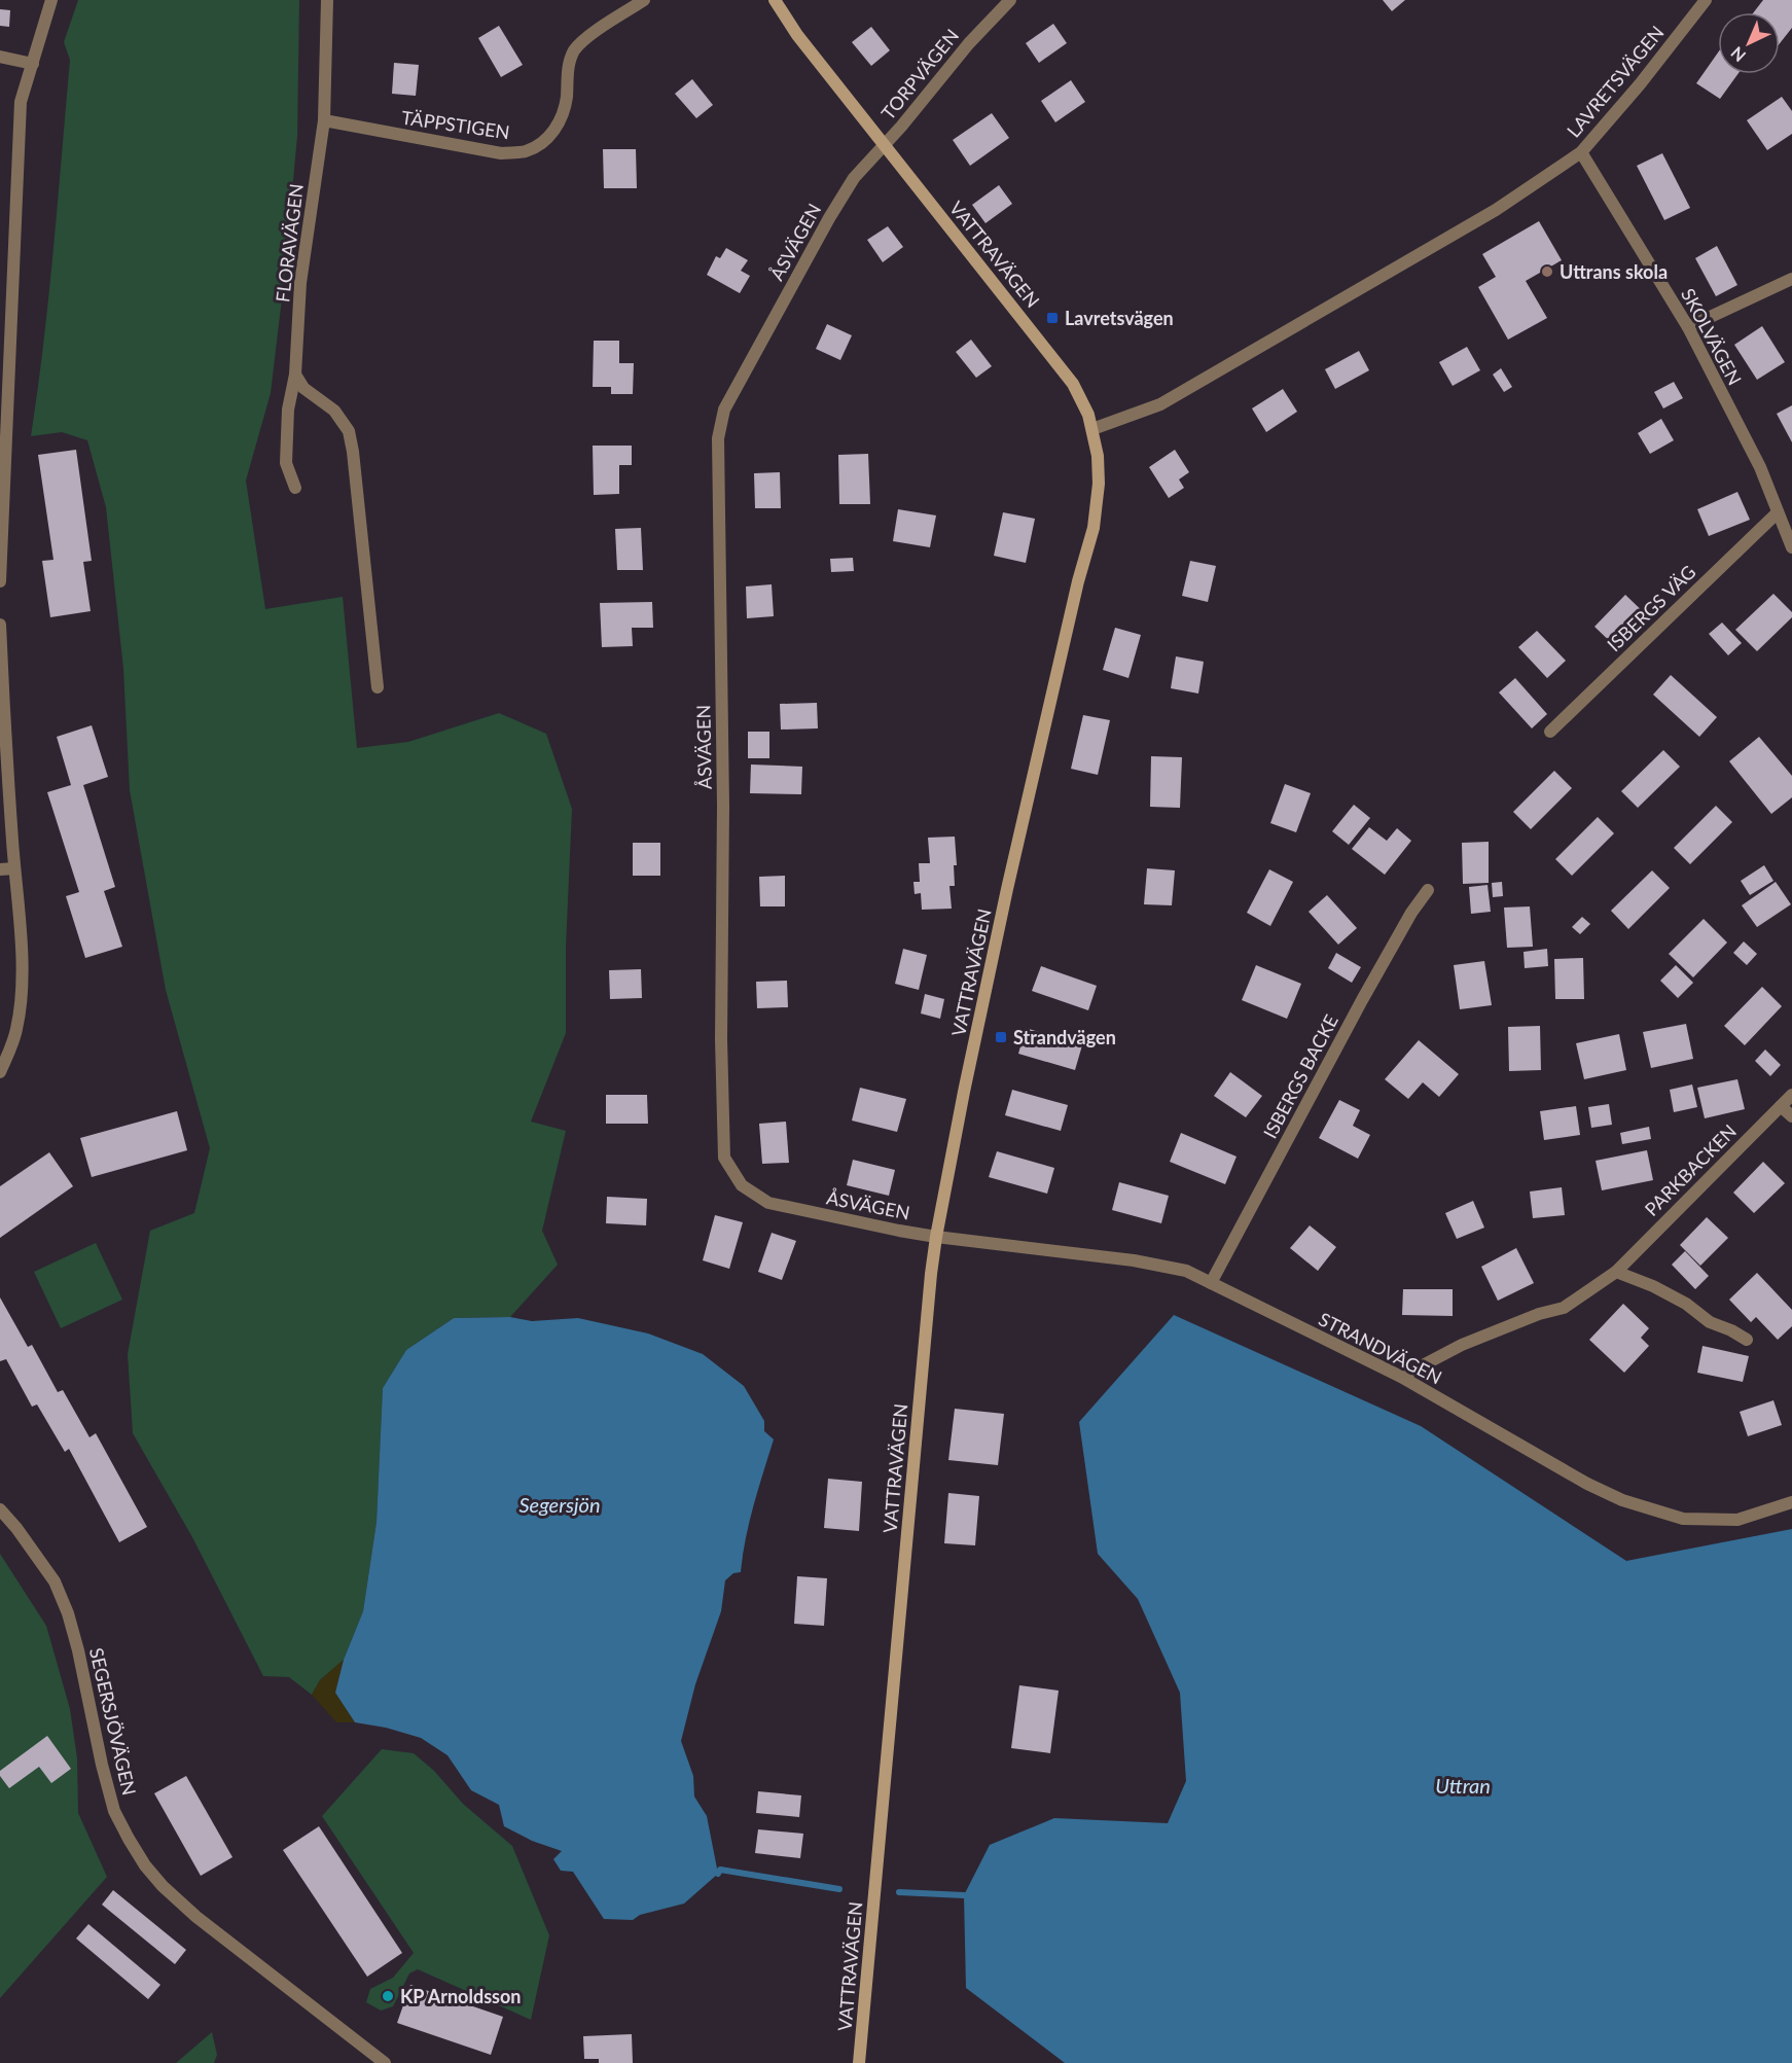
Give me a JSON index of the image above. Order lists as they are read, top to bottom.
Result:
{
  "streets": {
    "street": [
      "TORPVÄGEN",
      "LAVRETSVÄGEN",
      "TÄPPSTIGEN",
      "ÅSVÄGEN",
      "FLORAVÄGEN",
      "VATTRAVÄGEN",
      "SKOLVÄGEN",
      "ISBERGS VÄG",
      "ISBERGS BACKE",
      "PARKBACKEN",
      "STRANDVÄGEN",
      "SEGERSJÖVÄGEN"
    ]
  },
  "crossings": [
    ["TORPVÄGEN", "ÅSVÄGEN"],
    ["TORPVÄGEN", "VATTRAVÄGEN"],
    ["LAVRETSVÄGEN", "VATTRAVÄGEN"],
    ["LAVRETSVÄGEN", "SKOLVÄGEN"],
    ["TÄPPSTIGEN", "FLORAVÄGEN"],
    ["ÅSVÄGEN", "VATTRAVÄGEN"],
    ["ÅSVÄGEN", "STRANDVÄGEN"],
    ["VATTRAVÄGEN", "STRANDVÄGEN"],
    ["SKOLVÄGEN", "ISBERGS VÄG"],
    ["ISBERGS BACKE", "STRANDVÄGEN"],
    ["PARKBACKEN", "STRANDVÄGEN"]
  ],
  "water": ["Segersjön", "Uttran"],
  "places": {
    "other": ["Uttrans skola", "KP Arnoldsson"],
    "transit": ["Lavretsvägen", "Strandvägen"]
  },
  "north": "bottom left"
}
